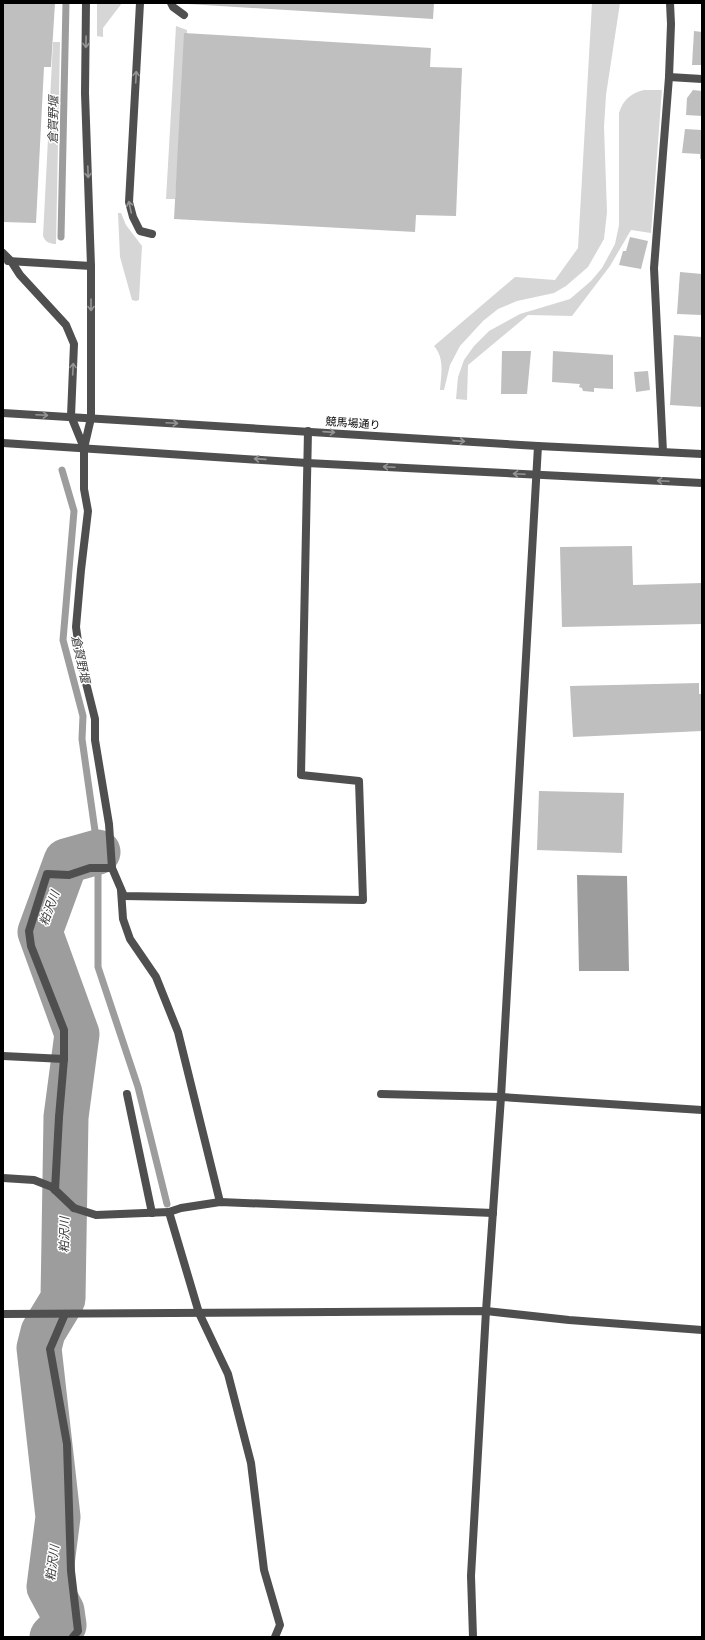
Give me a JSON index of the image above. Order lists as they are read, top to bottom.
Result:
{
  "streets": {
    "street": ["競馬場通り"]
  },
  "water": ["倉賀野堰", "粕沢川"]
}
